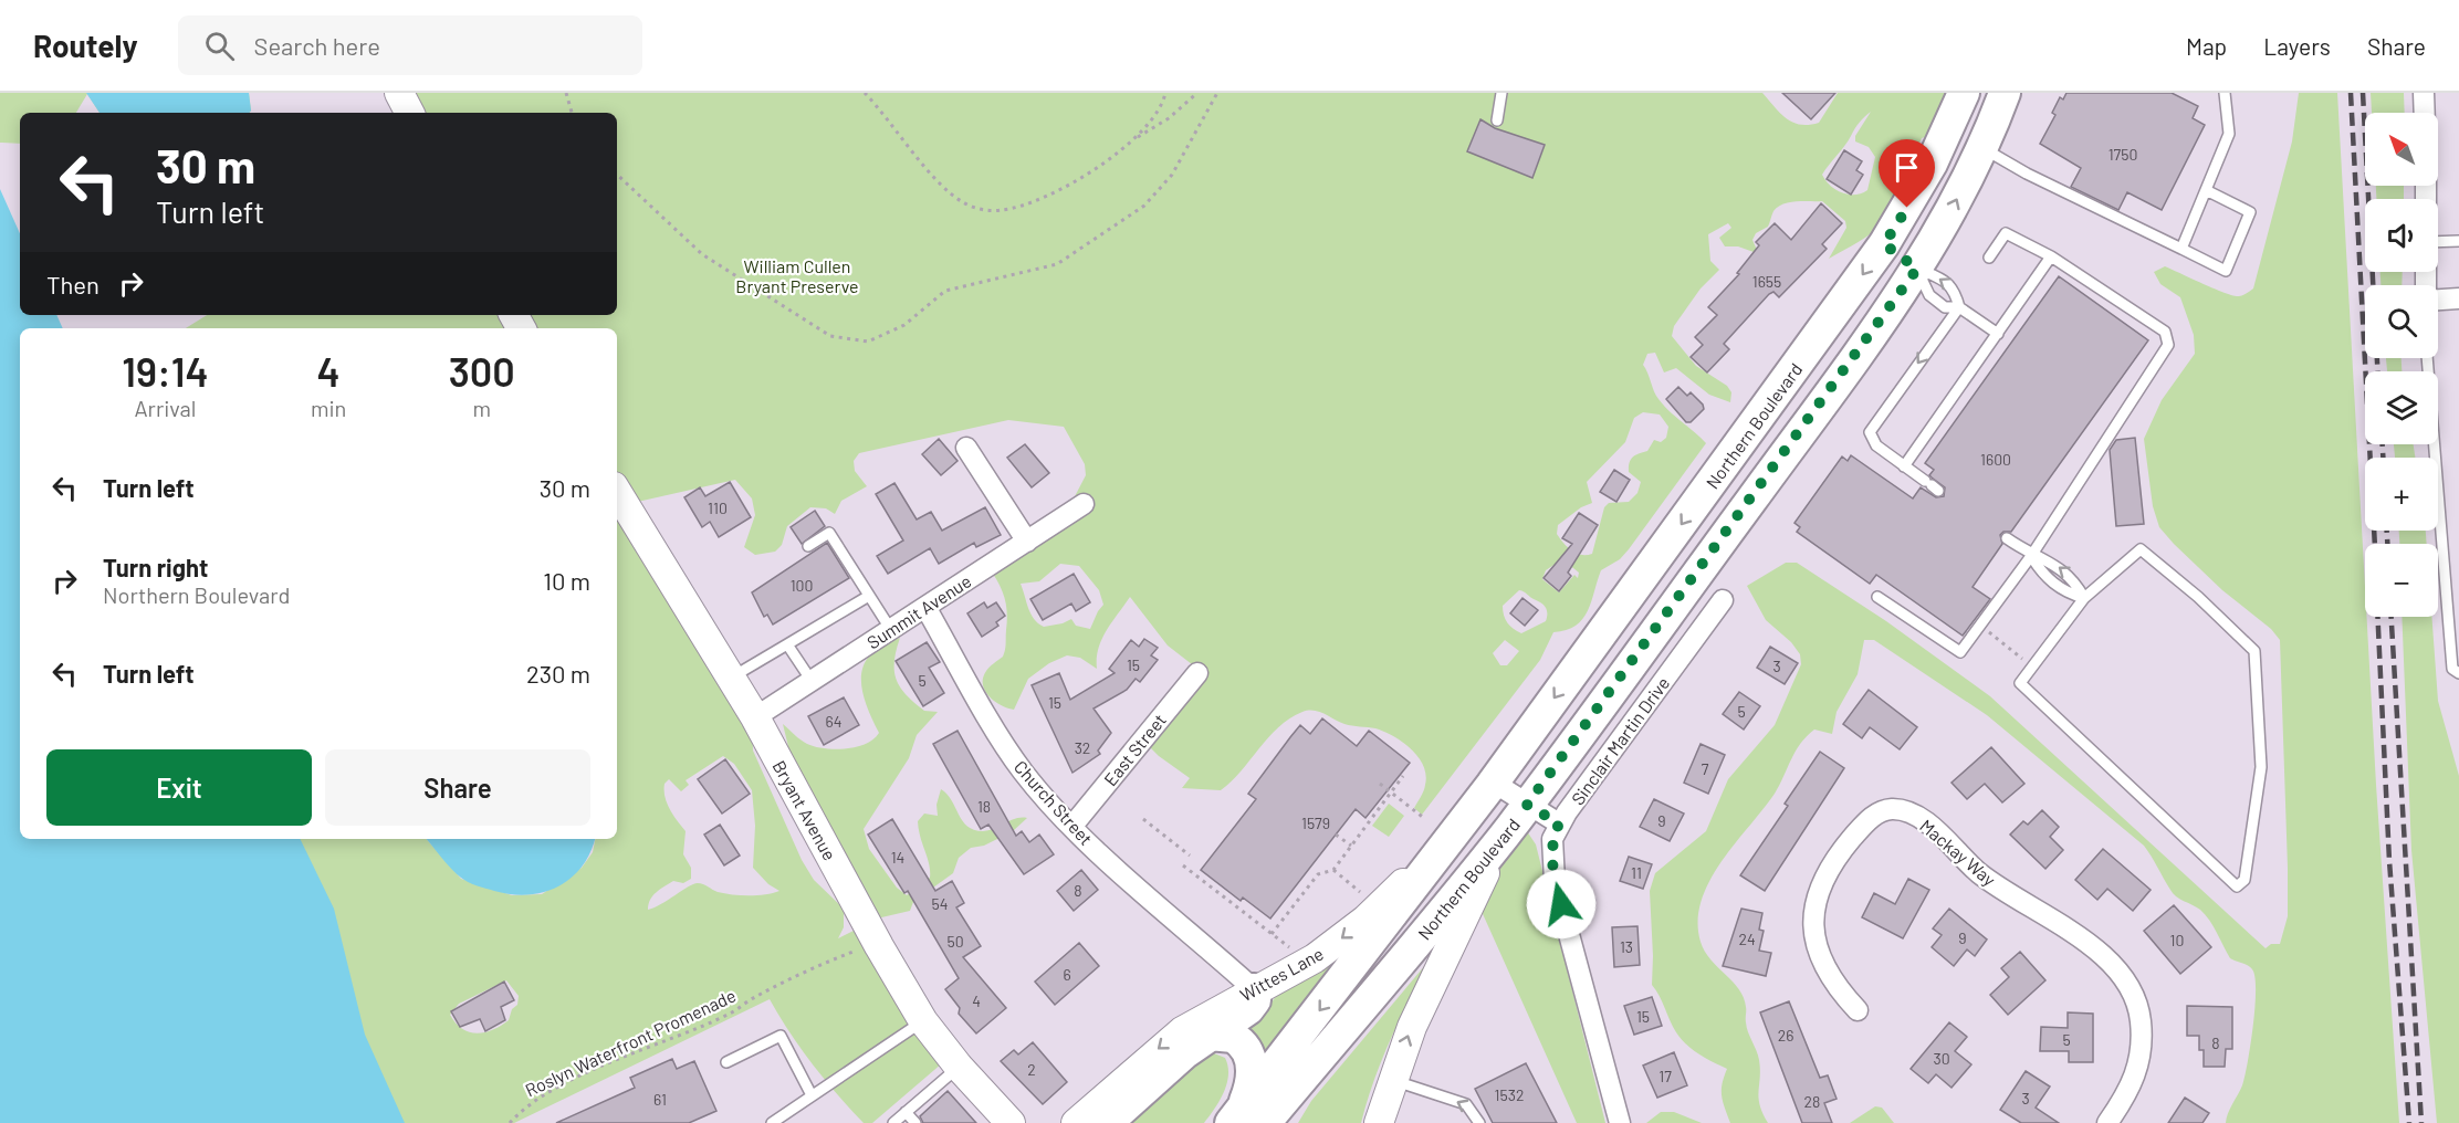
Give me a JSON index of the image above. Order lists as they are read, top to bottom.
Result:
{
  "streets": {
    "main road": ["Northern Boulevard", "Bryant Avenue", "Wittes Lane"],
    "street": [
      "Summit Avenue",
      "Sinclair Martin Drive",
      "East Street",
      "Church Street",
      "Mackay Way"
    ],
    "path": ["Roslyn Waterfront Promenade"]
  },
  "crossings": [
    ["Northern Boulevard", "Wittes Lane"],
    ["Summit Avenue", "Church Street"],
    ["Summit Avenue", "Bryant Avenue"],
    ["East Street", "Church Street"],
    ["Church Street", "Wittes Lane"],
    ["Bryant Avenue", "Roslyn Waterfront Promenade"]
  ],
  "parks": ["William Cullen Bryant Preserve"],
  "house_numbers": [
    "1750",
    "1655",
    "1600",
    "110",
    "100",
    "15",
    "3",
    "5",
    "15",
    "5",
    "64",
    "32",
    "7",
    "18",
    "9",
    "1579",
    "14",
    "11",
    "8",
    "54",
    "9",
    "24",
    "10",
    "50",
    "13",
    "6",
    "4",
    "15",
    "26",
    "5",
    "8",
    "30",
    "2",
    "17",
    "1532",
    "3",
    "61",
    "28"
  ],
  "north": "top left",
  "page": {
    "header": "Routely",
    "search": "Search here",
    "nav": ["Map", "Layers", "Share"],
    "map_buttons": ["+", "−"],
    "turn": ["30 m", "Turn left"],
    "then": "Then",
    "eta": [
      "19:14",
      "Arrival",
      "4",
      "min",
      "300",
      "m"
    ],
    "list": [
      {
        "name": "Turn left",
        "value": "30 m"
      },
      {
        "name": "Turn right",
        "note": "Northern Boulevard",
        "value": "10 m"
      },
      {
        "name": "Turn left",
        "value": "230 m"
      }
    ],
    "buttons": ["Exit", "Share"]
  }
}
